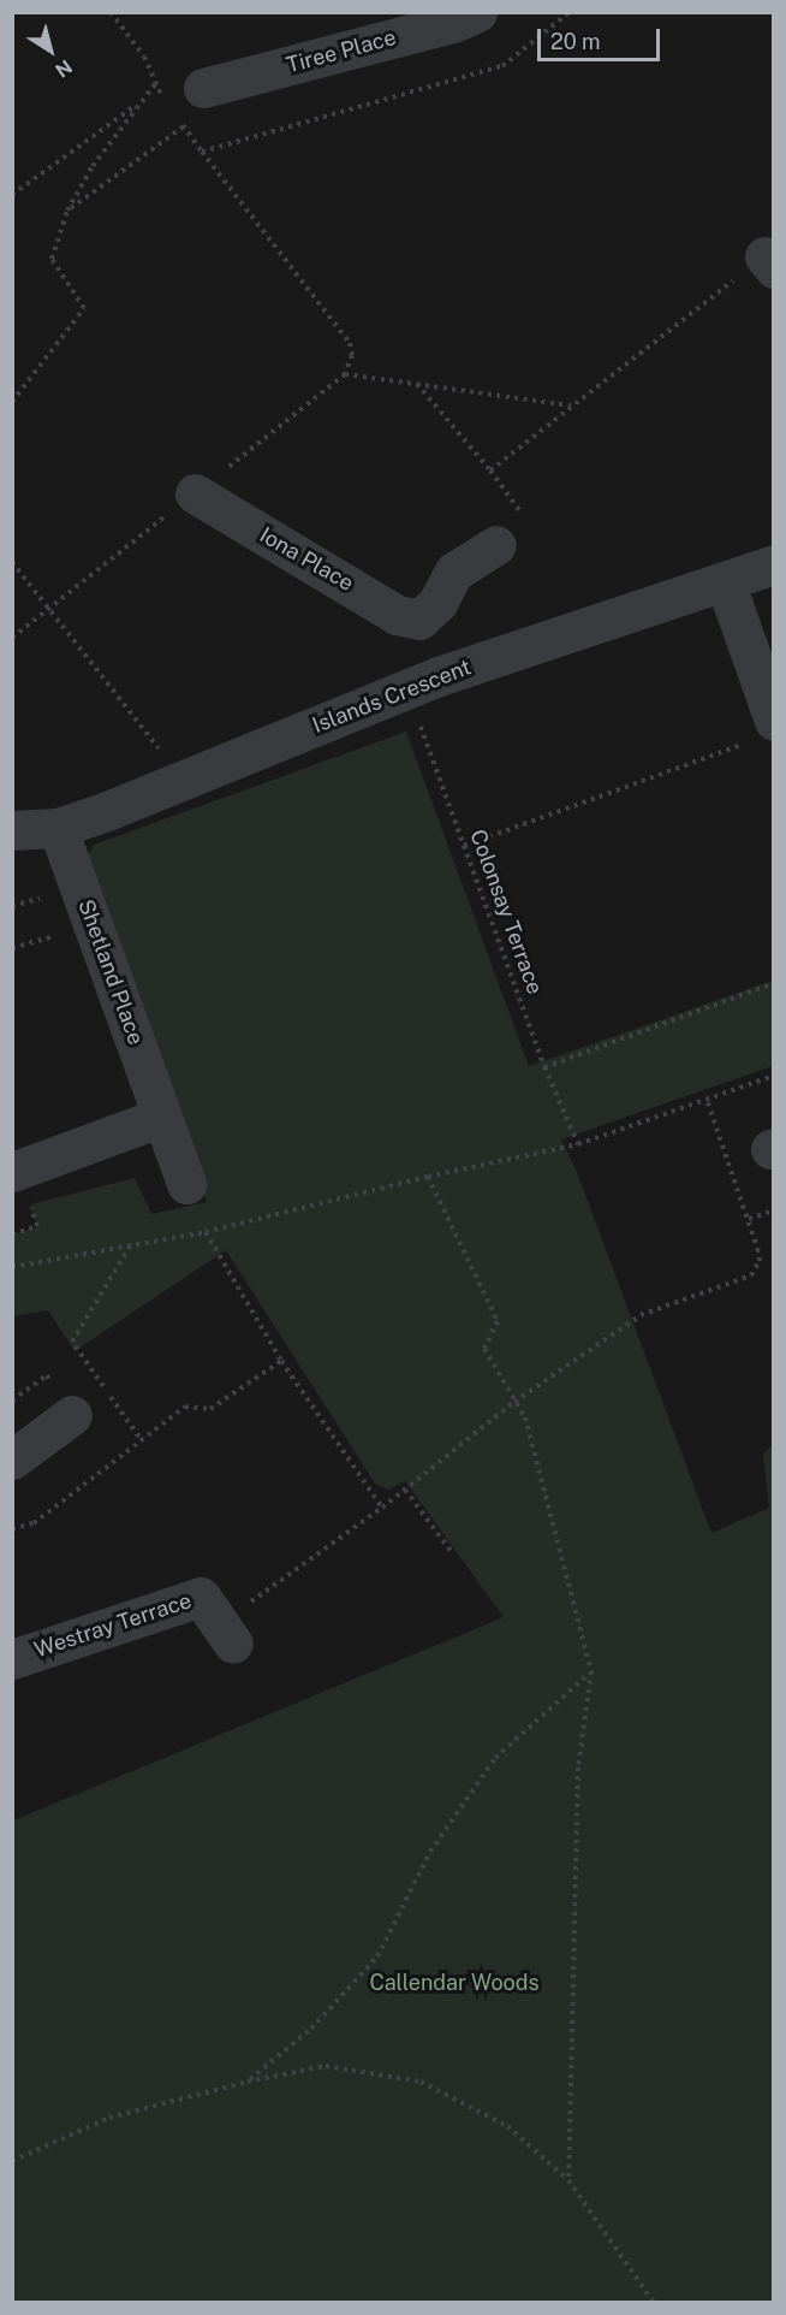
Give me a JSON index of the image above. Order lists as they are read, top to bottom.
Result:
{
  "streets": {
    "street": [
      "Tiree Place",
      "Iona Place",
      "Islands Crescent",
      "Shetland Place",
      "Westray Terrace"
    ],
    "path": ["Colonsay Terrace"]
  },
  "crossings": [
    ["Islands Crescent", "Colonsay Terrace"],
    ["Islands Crescent", "Shetland Place"]
  ],
  "parks": ["Callendar Woods"],
  "scale_bar": "20 m",
  "north": "bottom right"
}
